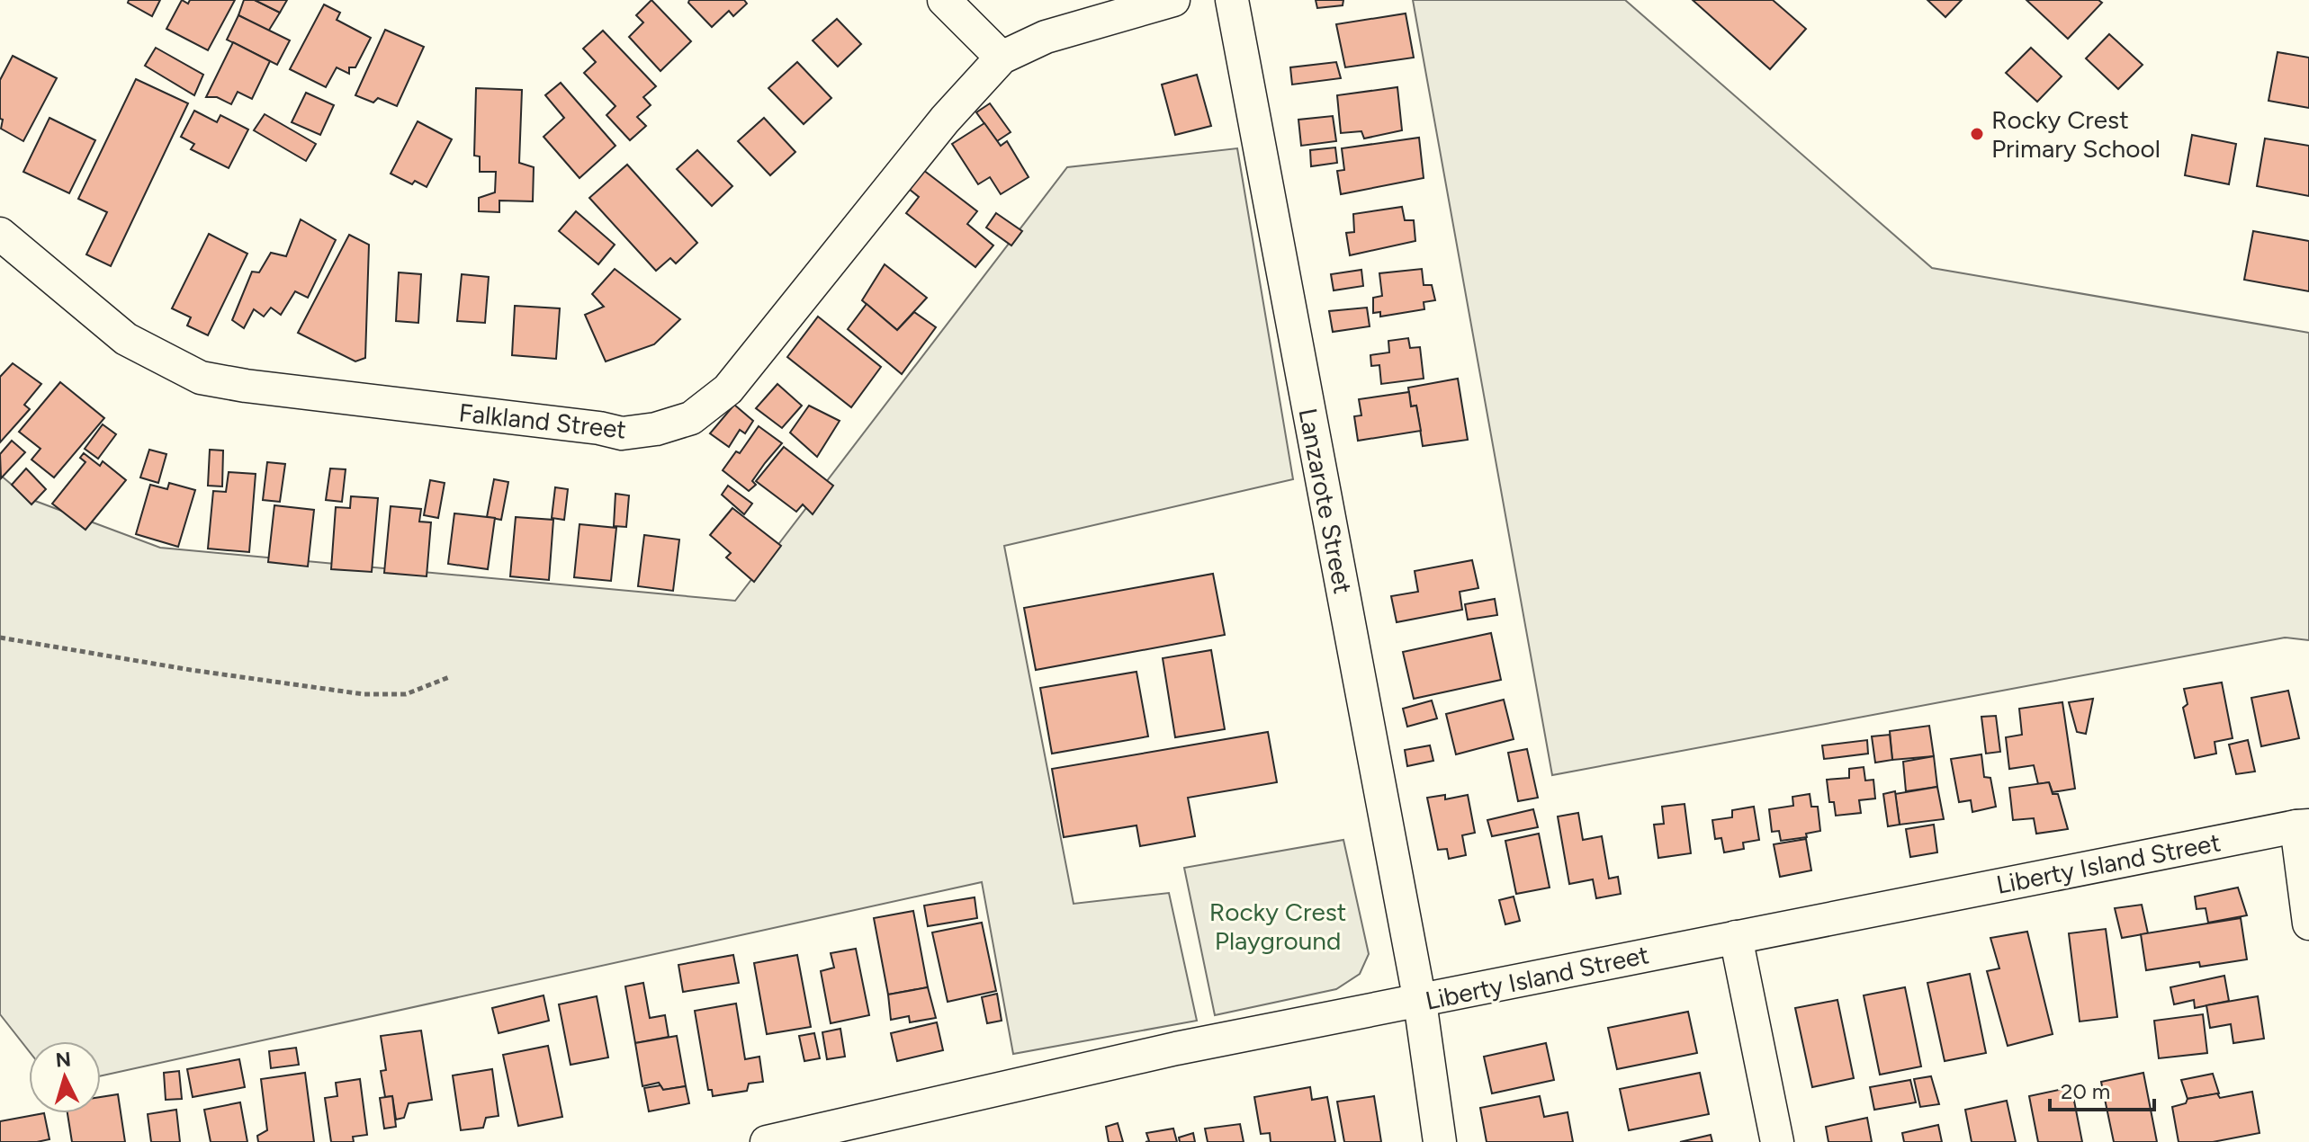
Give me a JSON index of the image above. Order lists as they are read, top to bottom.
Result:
{
  "streets": {
    "street": ["Falkland Street", "Lanzarote Street", "Liberty Island Street"]
  },
  "crossings": [
    ["Lanzarote Street", "Liberty Island Street"]
  ],
  "parks": ["Rocky Crest Playground"],
  "places": ["Rocky Crest Primary School"],
  "scale_bar": "20 m",
  "north": "top"
}
